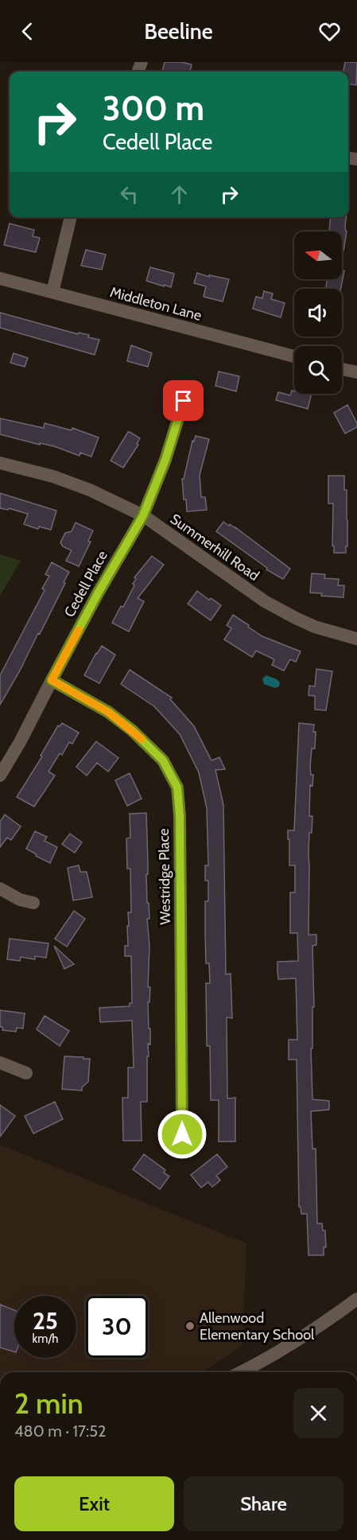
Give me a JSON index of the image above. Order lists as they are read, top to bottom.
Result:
{
  "streets": {
    "street": [
      "Middleton Lane",
      "Summerhill Road",
      "Cedell Place",
      "Westridge Place"
    ]
  },
  "crossings": [
    ["Summerhill Road", "Cedell Place"],
    ["Cedell Place", "Westridge Place"]
  ],
  "places": ["Allenwood Elementary School"],
  "north": "left",
  "page": {
    "header": "Beeline",
    "turn": ["300 m", "Cedell Place"],
    "speed": "25 km/h",
    "limit": "30",
    "heading": ["2 min", "480 m · 17:52"],
    "buttons": ["Exit", "Share"]
  }
}
